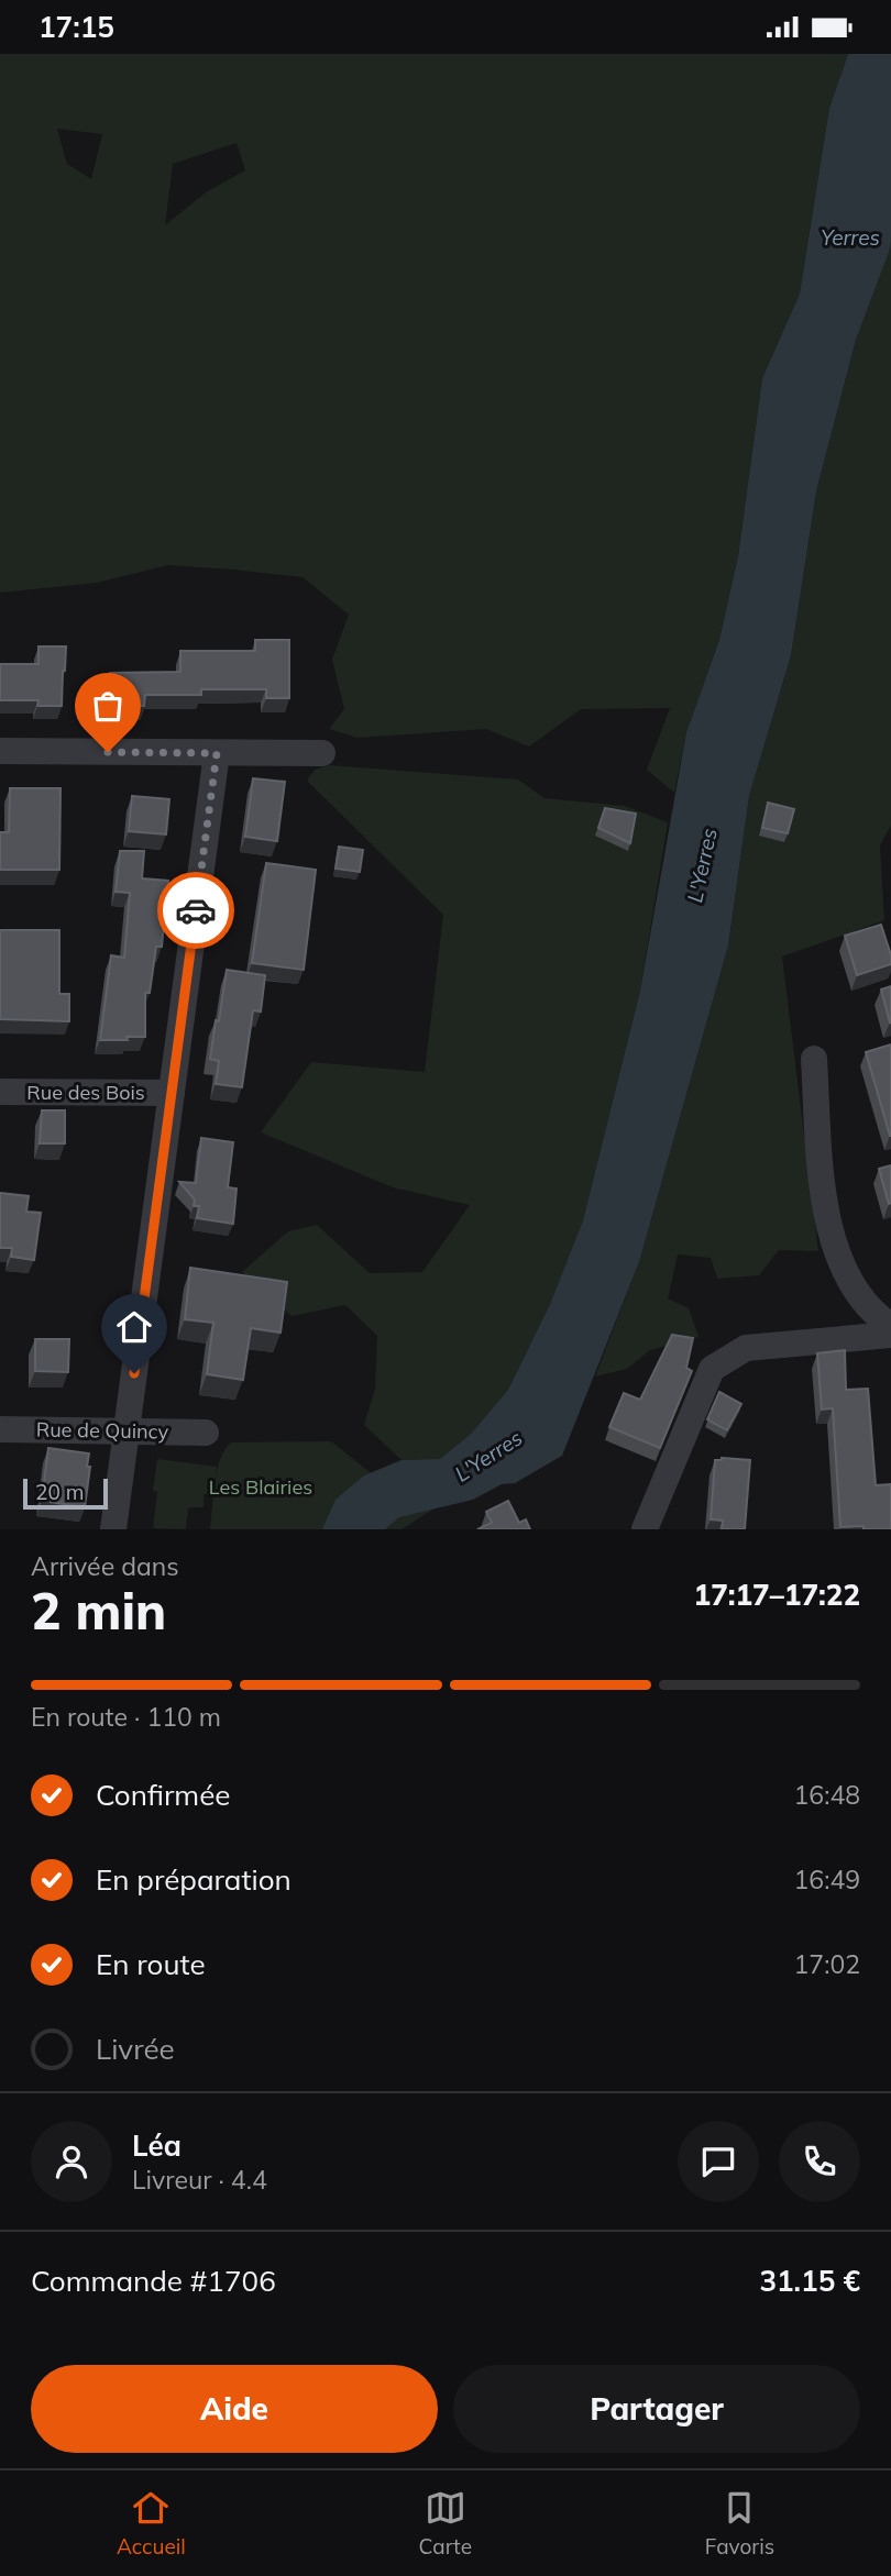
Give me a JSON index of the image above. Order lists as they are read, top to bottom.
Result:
{
  "streets": {
    "street": ["Rue des Bois", "Rue de Quincy"]
  },
  "water": ["Yerres", "L'Yerres"],
  "parks": ["Les Blairies"],
  "scale_bar": "20 m",
  "page": {
    "status": "17:15",
    "scale": "20 m",
    "heading": ["2 min", "Arrivée dans", "17:17–17:22"],
    "panel": [
      "Léa",
      "Livreur · 4.4",
      "Commande #1706",
      "31.15 €"
    ],
    "bar": "En route · 110 m",
    "list": [
      ["Confirmée", "16:48"],
      ["En préparation", "16:49"],
      ["En route", "17:02"],
      "Livrée"
    ],
    "buttons": ["Aide", "Partager"],
    "tabs": ["Accueil", "Carte", "Favoris"]
  }
}
